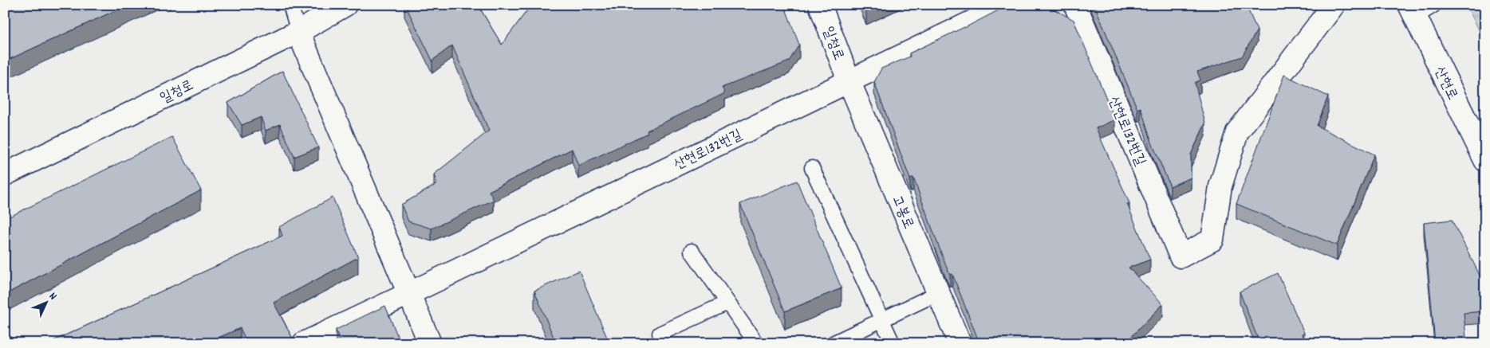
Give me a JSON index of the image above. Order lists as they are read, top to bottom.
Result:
{
  "streets": {
    "street": [
      "일청로",
      "산현로",
      "산현로132번길",
      "고봉로"
    ]
  },
  "crossings": [
    ["일청로", "산현로132번길"],
    ["일청로", "고봉로"],
    ["산현로132번길", "고봉로"]
  ],
  "north": "top right"
}
